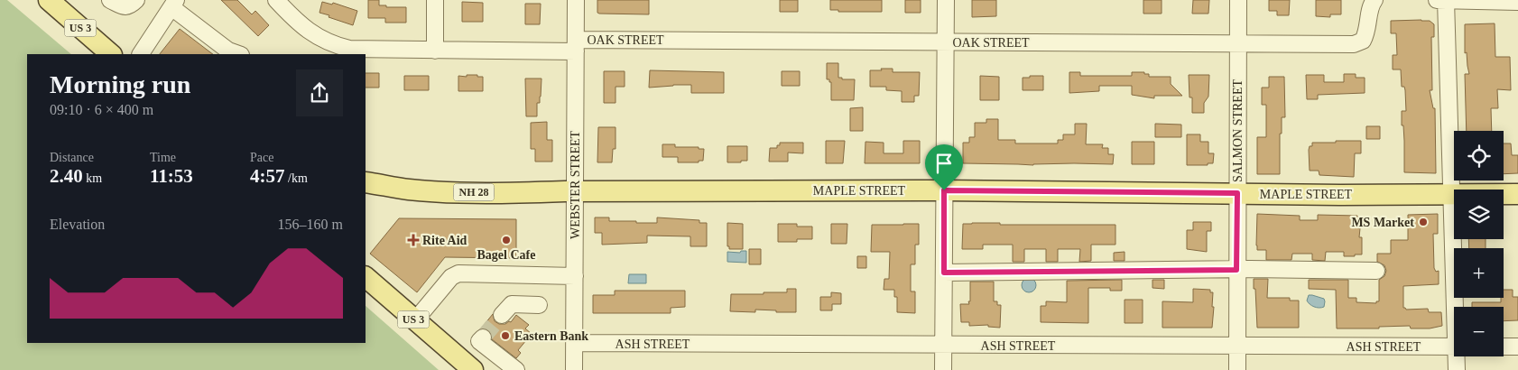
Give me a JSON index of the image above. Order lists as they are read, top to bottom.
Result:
{
  "streets": {
    "main road": ["US 3", "MAPLE STREET", "NH 28"],
    "street": [
      "OAK STREET",
      "SALMON STREET",
      "WEBSTER STREET",
      "ASH STREET"
    ]
  },
  "crossings": [
    ["OAK STREET", "SALMON STREET"],
    ["OAK STREET", "WEBSTER STREET"],
    ["SALMON STREET", "MAPLE STREET"],
    ["SALMON STREET", "ASH STREET"],
    ["WEBSTER STREET", "MAPLE STREET"],
    ["WEBSTER STREET", "ASH STREET"]
  ],
  "places": {
    "other": ["MS Market", "Bagel Cafe", "Eastern Bank"],
    "health": ["Rite Aid"]
  },
  "page": {
    "heading": ["Morning run", "09:10 · 6 × 400 m"],
    "map_buttons": ["+", "−"],
    "stats": [
      ["Distance", "2.40 km"],
      ["Time", "11:53"],
      ["Pace", "4:57 /km"]
    ],
    "chart": ["Elevation", "156–160 m"]
  }
}
